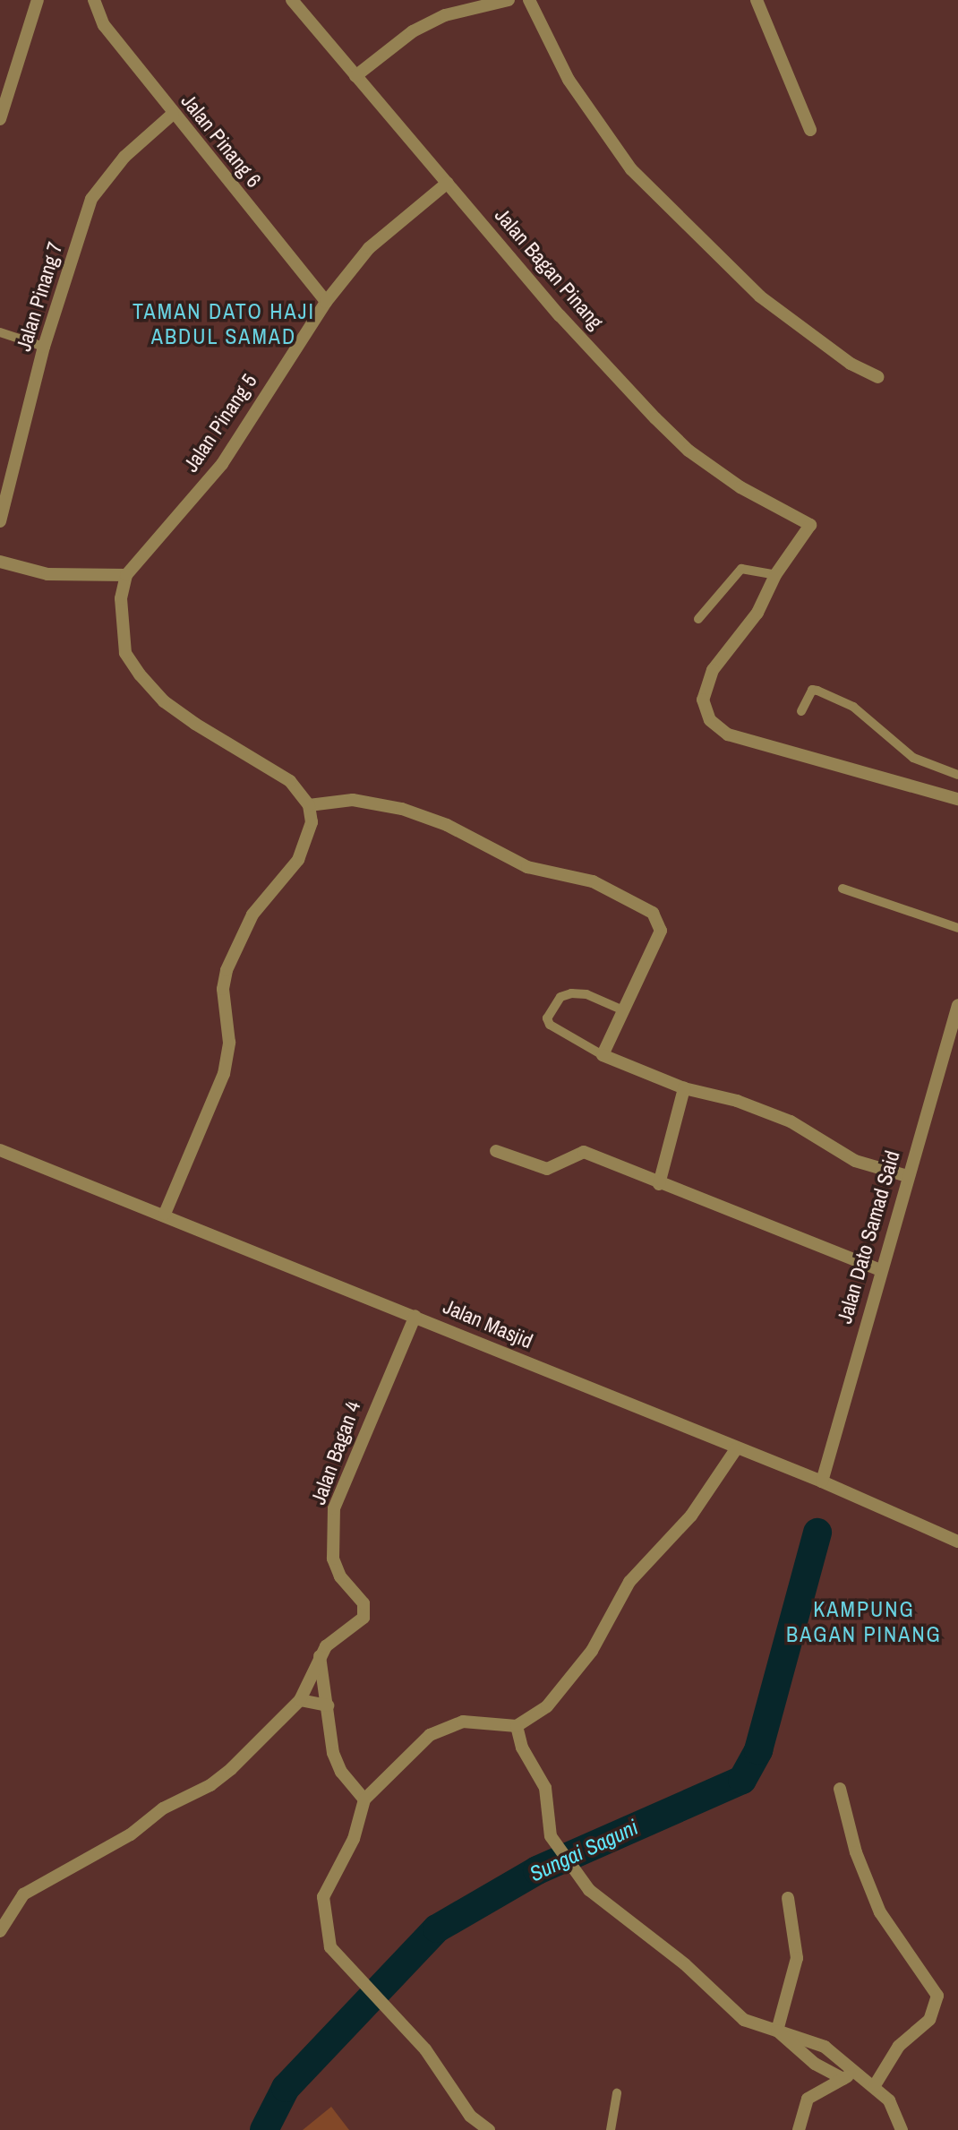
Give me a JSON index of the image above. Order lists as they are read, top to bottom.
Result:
{
  "streets": {
    "street": [
      "Jalan Pinang 6",
      "Jalan Bagan Pinang",
      "Jalan Pinang 7",
      "Jalan Pinang 5",
      "Jalan Dato Samad Said",
      "Jalan Masjid",
      "Jalan Bagan 4"
    ]
  },
  "crossings": [
    ["Jalan Pinang 6", "Jalan Pinang 7"],
    ["Jalan Pinang 6", "Jalan Pinang 5"],
    ["Jalan Bagan Pinang", "Jalan Pinang 5"],
    ["Jalan Dato Samad Said", "Jalan Masjid"],
    ["Jalan Masjid", "Jalan Bagan 4"]
  ],
  "districts": ["TAMAN DATO HAJI ABDUL SAMAD", "KAMPUNG BAGAN PINANG"],
  "water": ["Sungai Saguni"]
}
